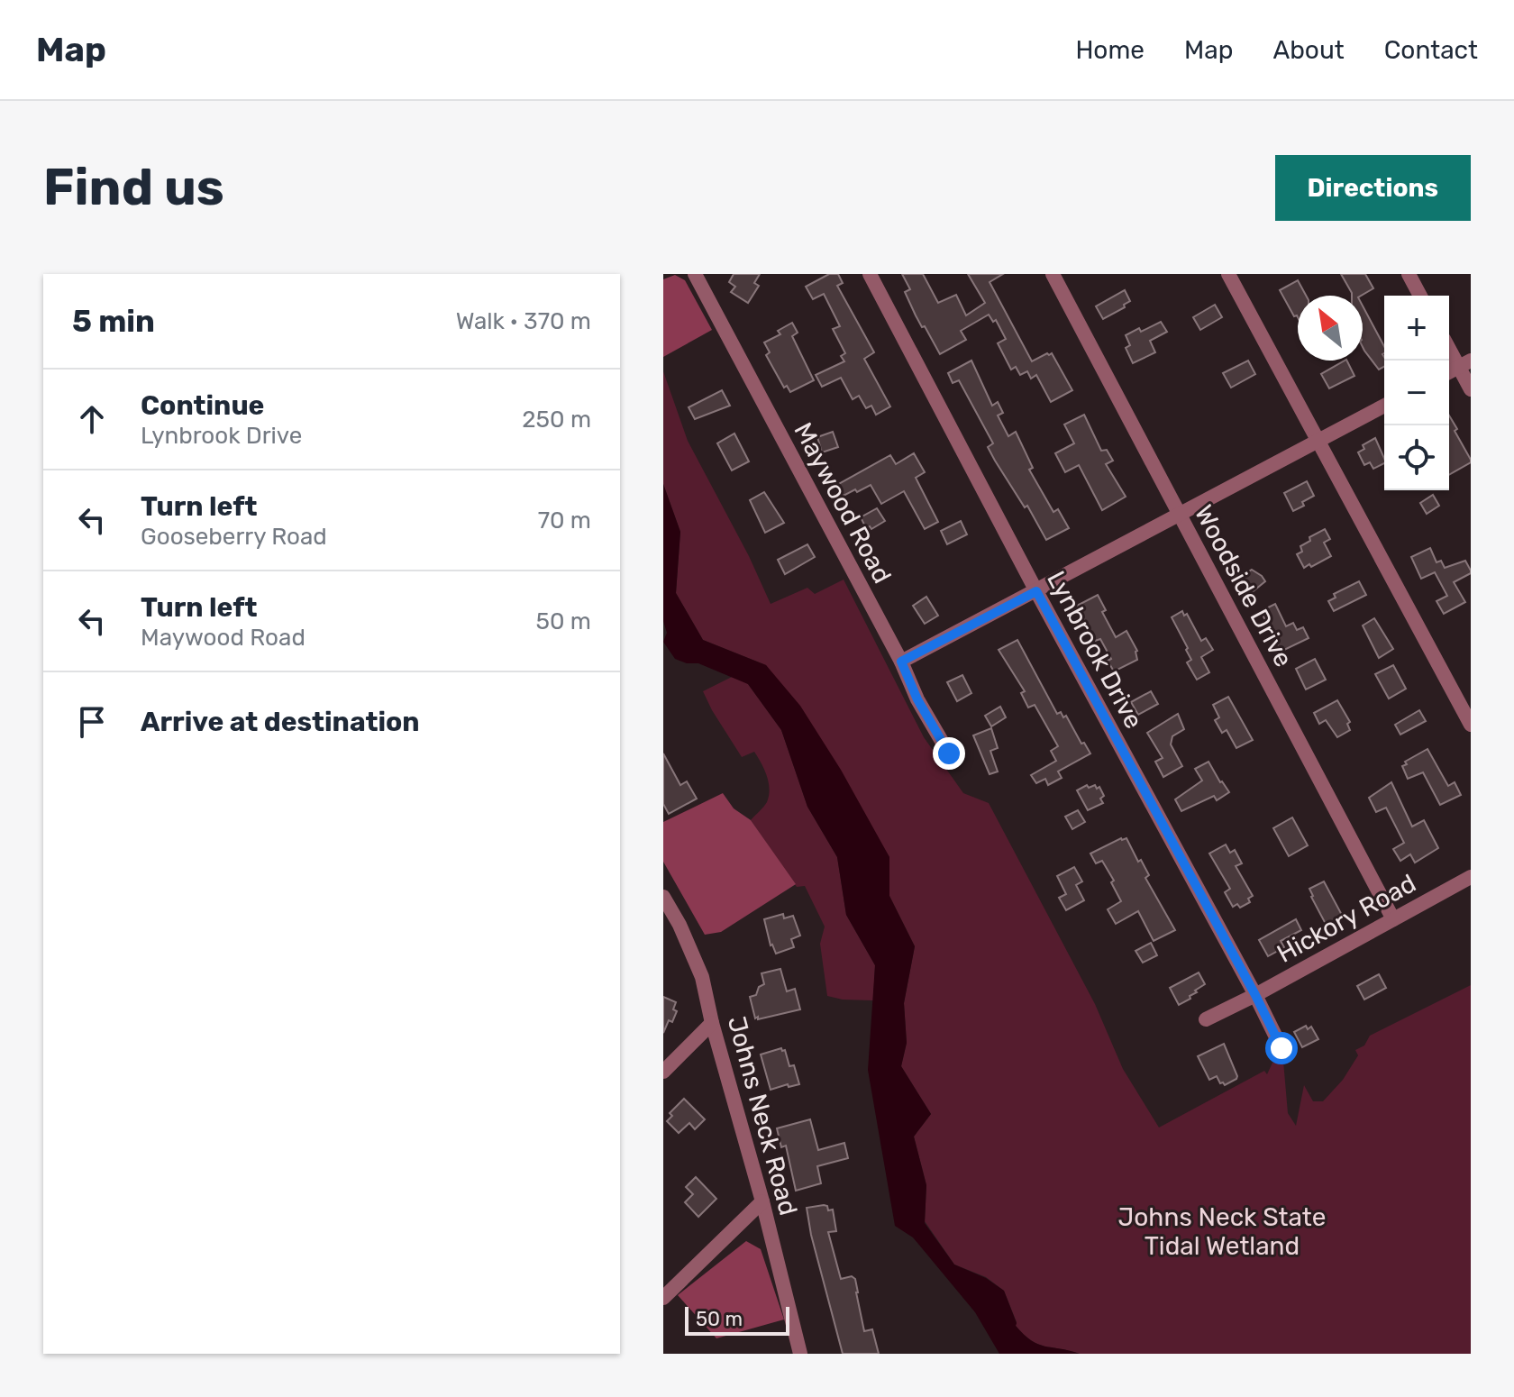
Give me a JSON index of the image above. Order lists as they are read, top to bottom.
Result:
{
  "streets": {
    "street": [
      "Maywood Road",
      "Woodside Drive",
      "Lynbrook Drive",
      "Hickory Road",
      "Johns Neck Road"
    ]
  },
  "crossings": [
    ["Woodside Drive", "Hickory Road"],
    ["Lynbrook Drive", "Hickory Road"]
  ],
  "parks": ["Johns Neck State Tidal Wetland"],
  "scale_bar": "50 m",
  "north": "top left",
  "page": {
    "header": "Map",
    "nav": [
      "Home",
      "Map",
      "About",
      "Contact"
    ],
    "buttons": "Directions",
    "title": "Find us",
    "heading": ["5 min", "Walk · 370 m"],
    "map_buttons": ["+", "−"],
    "list": [
      ["Continue", "Lynbrook Drive", "250 m"],
      ["Turn left", "Gooseberry Road", "70 m"],
      ["Turn left", "Maywood Road", "50 m"],
      "Arrive at destination"
    ],
    "scale": "50 m"
  }
}
